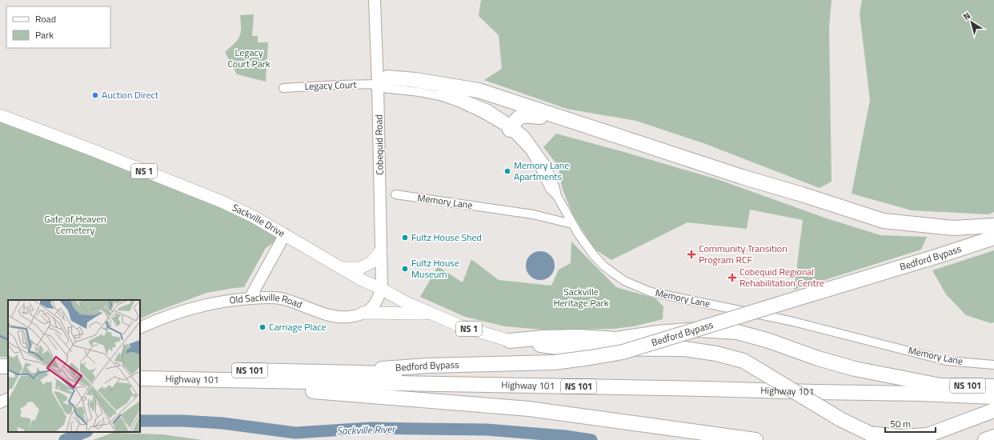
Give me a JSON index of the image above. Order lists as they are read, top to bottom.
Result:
{
  "streets": {
    "highway": ["Bedford Bypass", "NS 101", "Highway 101"],
    "main road": ["NS 1", "Sackville Drive"],
    "street": [
      "Legacy Court",
      "Cobequid Road",
      "Memory Lane",
      "Old Sackville Road"
    ]
  },
  "crossings": [
    ["Legacy Court", "Cobequid Road"],
    ["Legacy Court", "Memory Lane"],
    ["Cobequid Road", "Sackville Drive"],
    ["Bedford Bypass", "Highway 101"]
  ],
  "water": ["Sackville River"],
  "parks": ["Legacy Court Park", "Gate of Heaven Cemetery", "Sackville Heritage Park"],
  "places": {
    "other": [
      "Auction Direct",
      "Memory Lane Apartments",
      "Fultz House Shed",
      "Fultz House Museum",
      "Carriage Place"
    ],
    "health": ["Community Transition Program RCF", "Cobequid Regional Rehabilitation Centre"]
  },
  "legend": ["Road", "Park"],
  "scale_bar": "50 m",
  "north": "top left"
}
